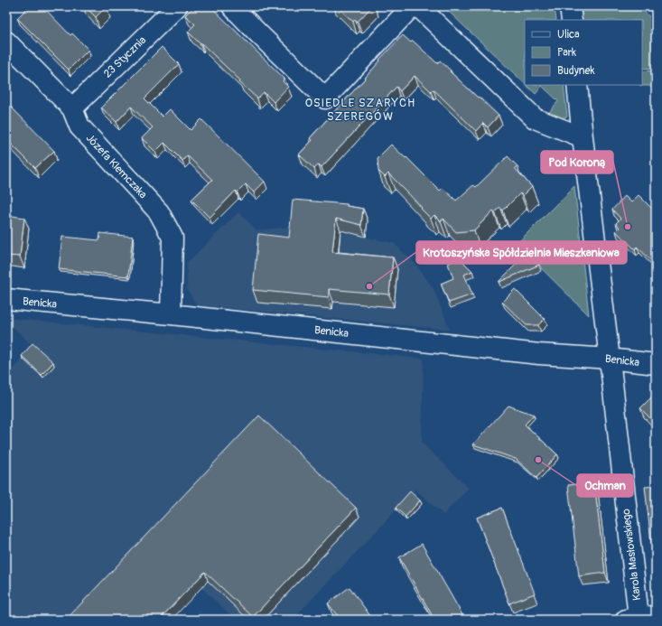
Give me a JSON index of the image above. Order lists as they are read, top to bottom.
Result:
{
  "streets": {
    "street": [
      "23 Stycznia",
      "Józefa Klemczaka",
      "Benicka",
      "Karola Masłowskiego"
    ]
  },
  "crossings": [
    ["23 Stycznia", "Józefa Klemczaka"],
    ["Józefa Klemczaka", "Benicka"],
    ["Benicka", "Karola Masłowskiego"]
  ],
  "districts": ["OSIEDLE SZARYCH SZEREGÓW"],
  "places": ["Pod Koroną", "Krotoszyńska Spółdzielnia Mieszkaniowa", "Ochman"],
  "legend": ["Ulica", "Park", "Budynek"]
}
